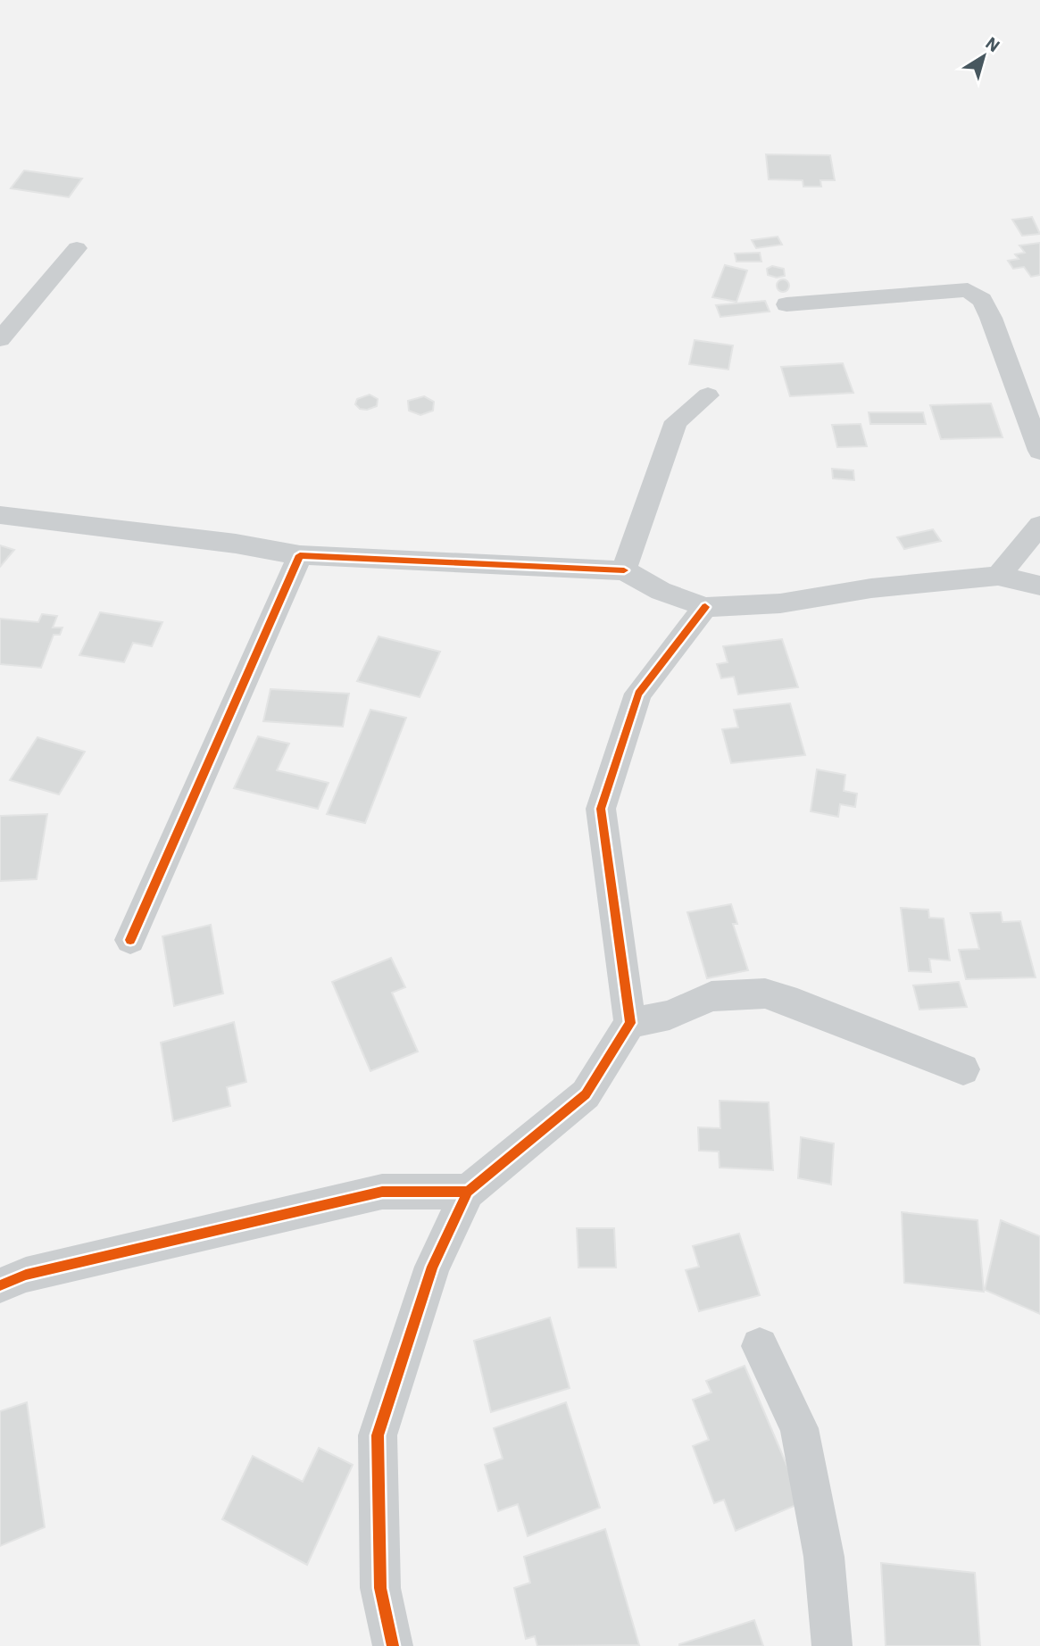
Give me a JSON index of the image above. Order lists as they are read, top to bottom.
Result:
{
  "north": "top right"
}
